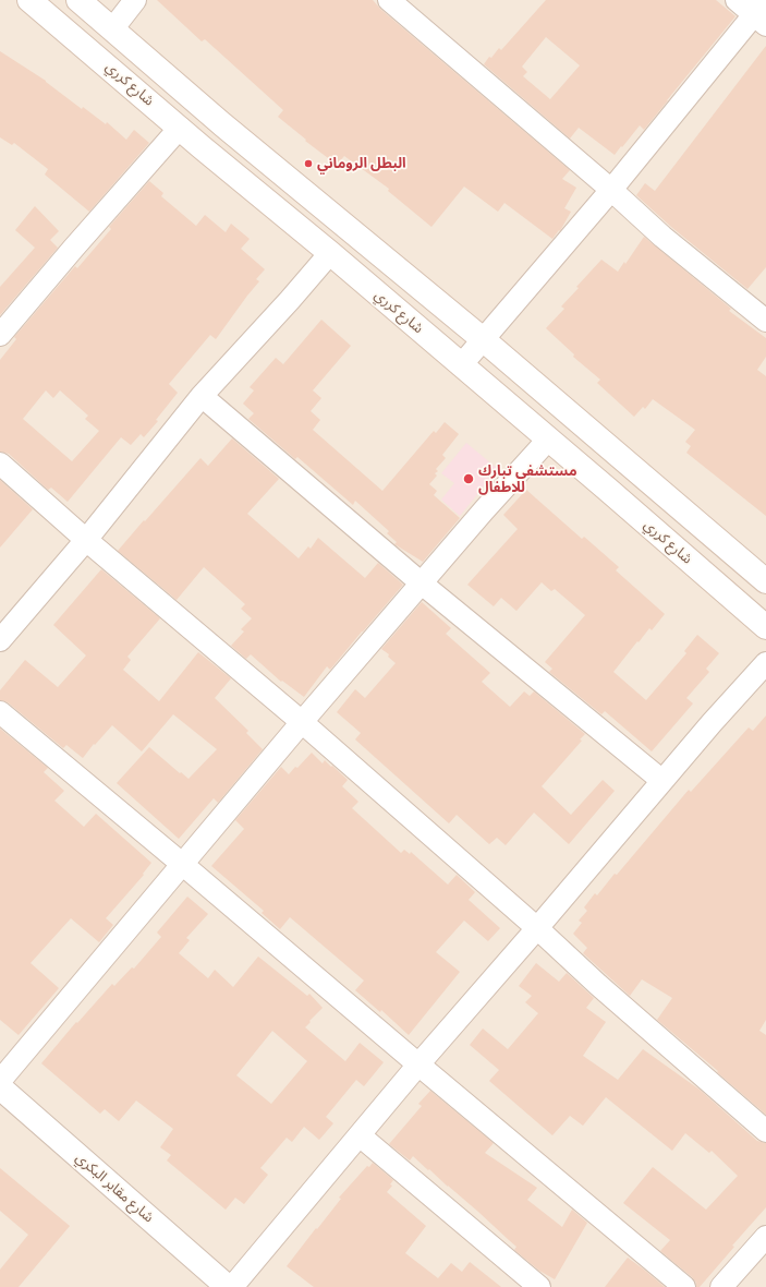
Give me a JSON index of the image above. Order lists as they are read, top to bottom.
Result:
{
  "streets": {
    "main road": ["شارع كرري", "شارع مقابر البكري"]
  },
  "places": ["البطل الروماني", "مستشفى تبارك للاطفال"]
}
